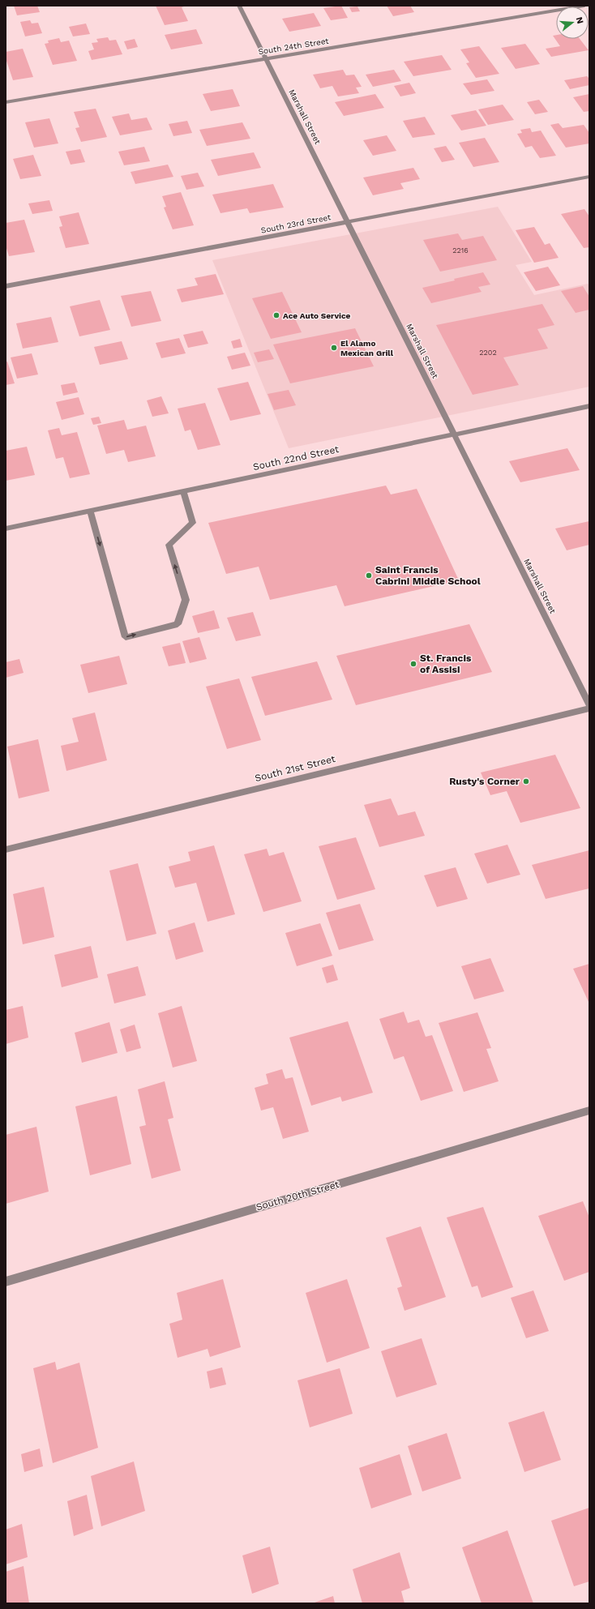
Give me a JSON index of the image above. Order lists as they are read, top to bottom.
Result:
{
  "streets": {
    "street": [
      "South 24th Street",
      "Marshall Street",
      "South 23rd Street",
      "South 22nd Street",
      "South 21st Street",
      "South 20th Street"
    ]
  },
  "crossings": [
    ["South 24th Street", "Marshall Street"],
    ["Marshall Street", "South 23rd Street"],
    ["Marshall Street", "South 22nd Street"]
  ],
  "places": [
    "Ace Auto Service",
    "El Alamo Mexican Grill",
    "Saint Francis Cabrini Middle School",
    "St. Francis of Assisi",
    "Rusty's Corner"
  ],
  "house_numbers": ["2216", "2202"],
  "north": "right"
}
